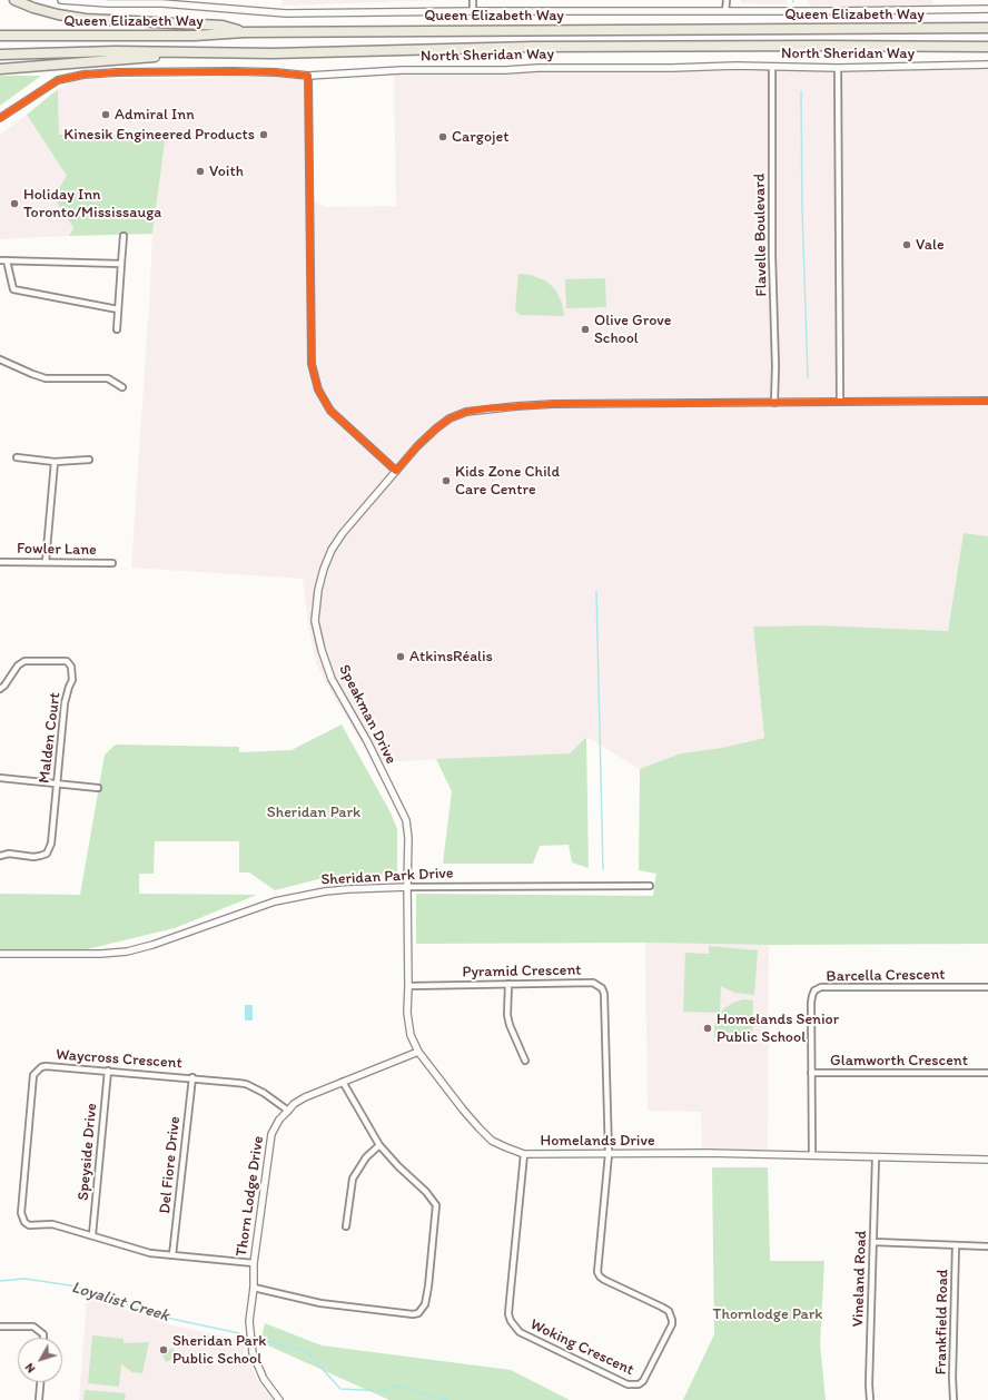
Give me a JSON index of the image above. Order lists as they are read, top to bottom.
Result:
{
  "streets": {
    "highway": ["Queen Elizabeth Way"],
    "street": [
      "North Sheridan Way",
      "Flavelle Boulevard",
      "Fowler Lane",
      "Speakman Drive",
      "Malden Court",
      "Sheridan Park Drive",
      "Pyramid Crescent",
      "Barcella Crescent",
      "Waycross Crescent",
      "Glamworth Crescent",
      "Homelands Drive",
      "Speyside Drive",
      "Del Fiore Drive",
      "Thorn Lodge Drive",
      "Vineland Road",
      "Frankfield Road",
      "Woking Crescent"
    ]
  },
  "crossings": [
    ["North Sheridan Way", "Flavelle Boulevard"],
    ["Flavelle Boulevard", "Speakman Drive"],
    ["Speakman Drive", "Sheridan Park Drive"],
    ["Speakman Drive", "Homelands Drive"],
    ["Sheridan Park Drive", "Homelands Drive"],
    ["Pyramid Crescent", "Homelands Drive"],
    ["Pyramid Crescent", "Woking Crescent"],
    ["Barcella Crescent", "Glamworth Crescent"],
    ["Barcella Crescent", "Homelands Drive"],
    ["Waycross Crescent", "Speyside Drive"],
    ["Waycross Crescent", "Del Fiore Drive"],
    ["Waycross Crescent", "Thorn Lodge Drive"],
    ["Homelands Drive", "Thorn Lodge Drive"],
    ["Homelands Drive", "Vineland Road"],
    ["Homelands Drive", "Woking Crescent"]
  ],
  "water": ["Loyalist Creek"],
  "parks": ["Sheridan Park", "Thornlodge Park"],
  "places": [
    "Admiral Inn",
    "Kinesik Engineered Products",
    "Cargojet",
    "Voith",
    "Holiday Inn Toronto/Mississauga",
    "Vale",
    "Olive Grove School",
    "Kids Zone Child Care Centre",
    "AtkinsRéalis",
    "Homelands Senior Public School",
    "Sheridan Park Public School"
  ],
  "north": "bottom left"
}
